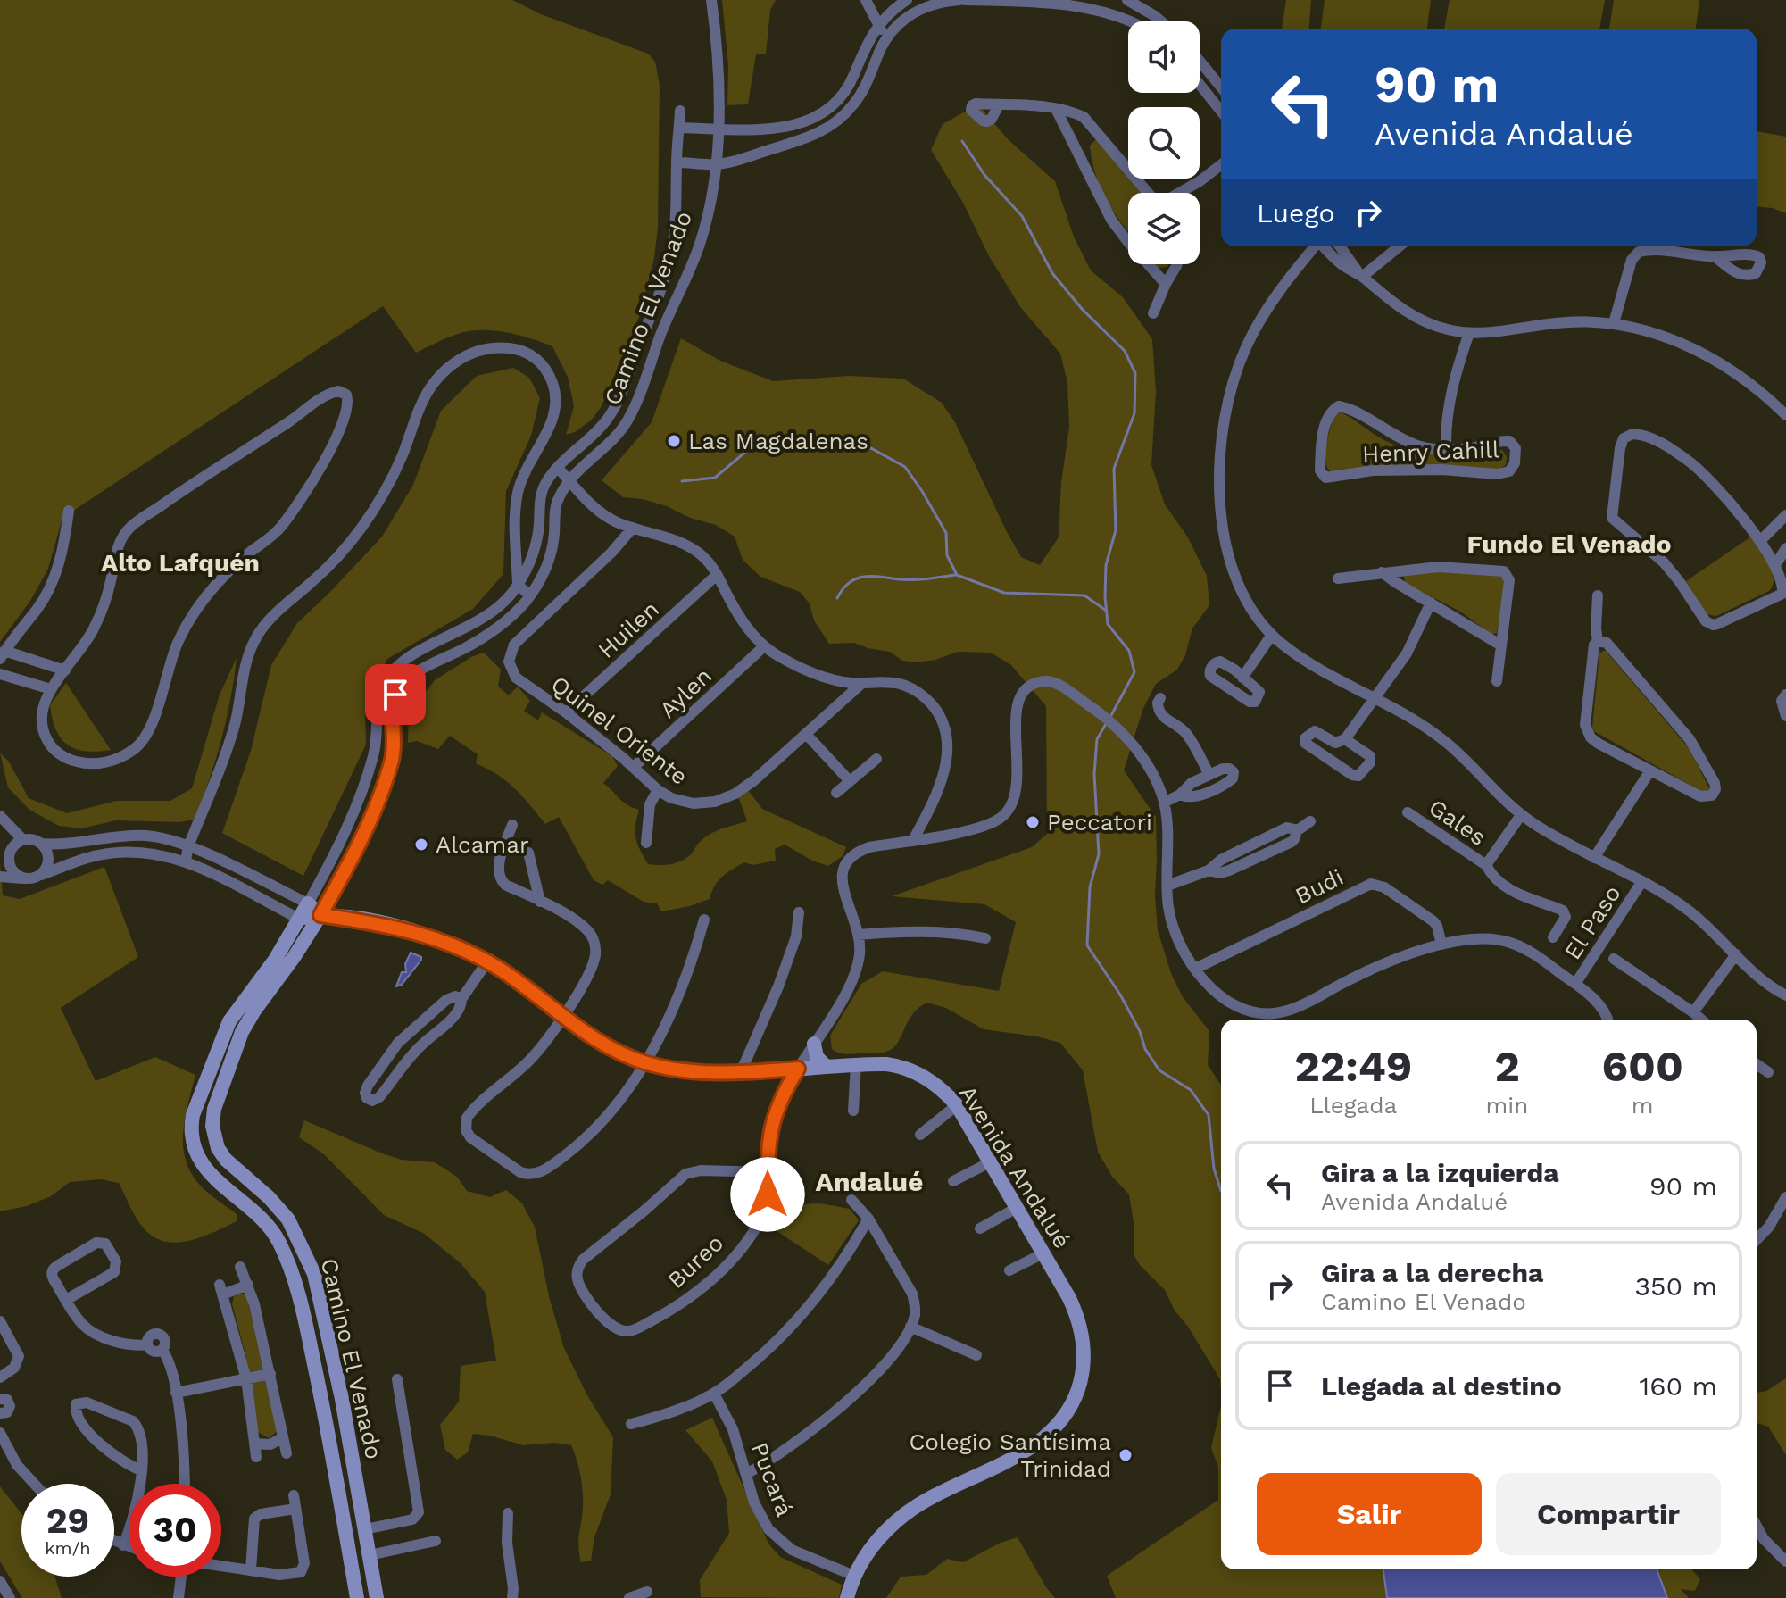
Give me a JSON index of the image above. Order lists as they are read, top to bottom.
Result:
{
  "streets": {
    "street": [
      "Camino El Venado",
      "Henry Cahill",
      "Huilen",
      "Aylen",
      "Quinel Oriente",
      "Gales",
      "Budi",
      "El Paso",
      "Avenida Andalué",
      "Bureo",
      "Pucará"
    ]
  },
  "crossings": [
    ["Camino El Venado", "Avenida Andalué"],
    ["Huilen", "Quinel Oriente"],
    ["Aylen", "Quinel Oriente"],
    ["Avenida Andalué", "Bureo"],
    ["Avenida Andalué", "Pucará"]
  ],
  "districts": ["Fundo El Venado", "Alto Lafquén", "Andalué"],
  "places": [
    "Las Magdalenas",
    "Peccatori",
    "Alcamar",
    "Colegio Santísima Trinidad"
  ],
  "page": {
    "turn": ["90 m", "Avenida Andalué"],
    "then": "Luego",
    "eta": [
      "22:49",
      "Llegada",
      "2",
      "min",
      "600",
      "m"
    ],
    "list": [
      {
        "name": "Gira a la izquierda",
        "note": "Avenida Andalué",
        "value": "90 m"
      },
      {
        "name": "Gira a la derecha",
        "note": "Camino El Venado",
        "value": "350 m"
      },
      {
        "name": "Llegada al destino",
        "value": "160 m"
      }
    ],
    "buttons": ["Salir", "Compartir"],
    "speed": "29 km/h",
    "limit": "30"
  }
}
